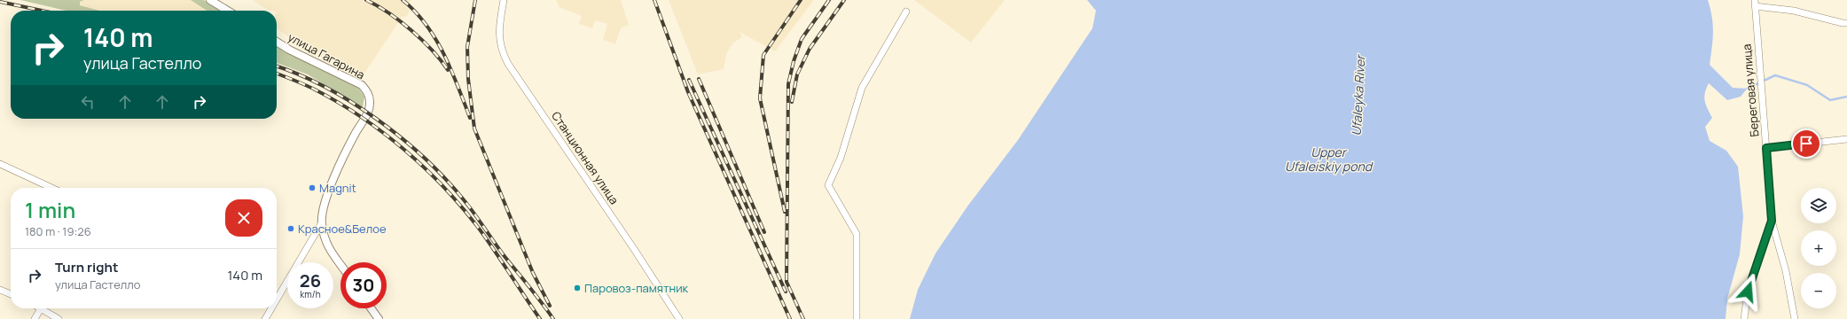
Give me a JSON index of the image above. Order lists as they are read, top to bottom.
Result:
{
  "streets": {
    "street": ["улица Гагарина", "Береговая улица", "Станционная улица"]
  },
  "water": ["Ufaleyka River", "Upper Ufaleiskiy pond"],
  "places": ["Magnit", "Красное&Белое", "Паровоз-памятник"],
  "page": {
    "turn": ["140 m", "улица Гастелло"],
    "map_buttons": ["+", "−"],
    "heading": ["1 min", "180 m · 19:26"],
    "list": [
      {
        "name": "Turn right",
        "note": "улица Гастелло",
        "value": "140 m"
      }
    ],
    "speed": "26 km/h",
    "limit": "30"
  }
}
